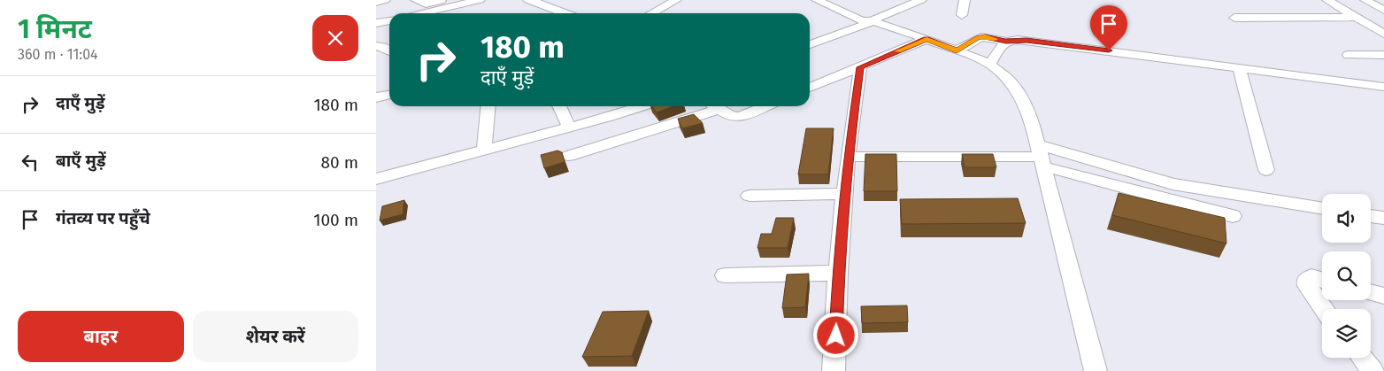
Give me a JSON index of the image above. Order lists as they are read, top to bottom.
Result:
{
  "page": {
    "heading": ["1 मिनट", "360 m · 11:04"],
    "turn": ["180 m", "दाएँ मुड़ें"],
    "list": [
      {
        "name": "दाएँ मुड़ें",
        "value": "180 m"
      },
      {
        "name": "बाएँ मुड़ें",
        "value": "80 m"
      },
      {
        "name": "गंतव्य पर पहुँचे",
        "value": "100 m"
      }
    ],
    "buttons": ["बाहर", "शेयर करें"]
  }
}
